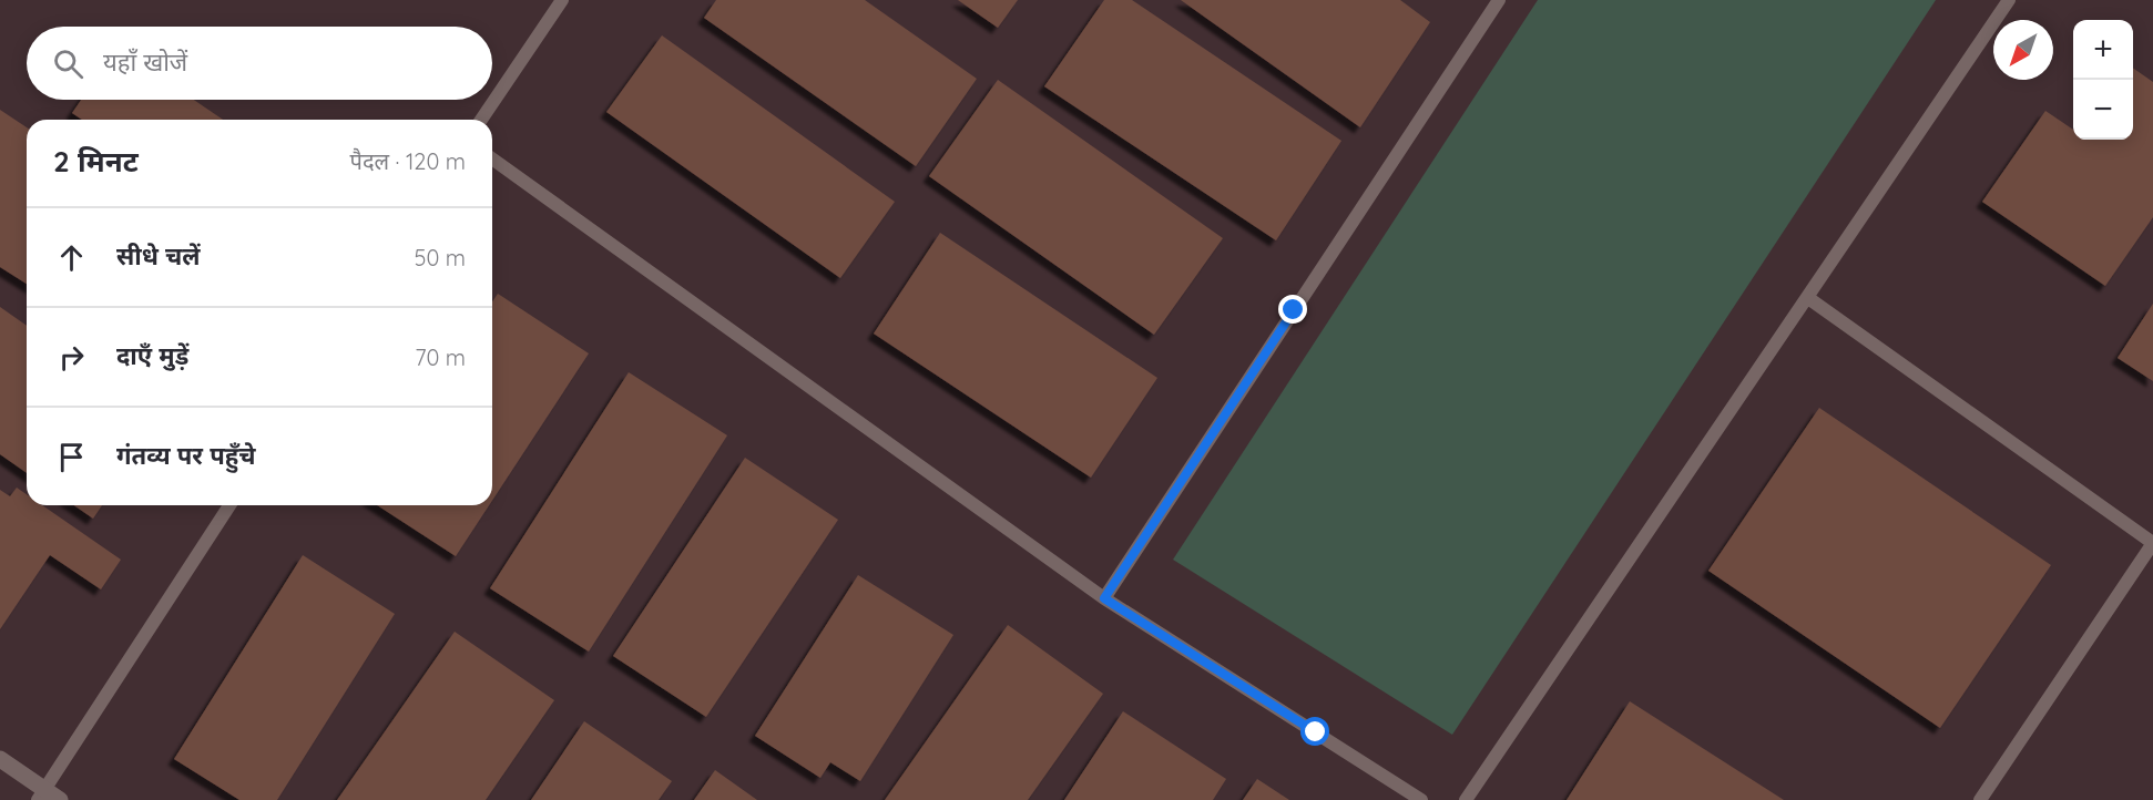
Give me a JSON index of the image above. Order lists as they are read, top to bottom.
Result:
{
  "north": "bottom left",
  "page": {
    "map_buttons": ["+", "−"],
    "search": "यहाँ खोजें",
    "heading": ["2 मिनट", "पैदल · 120 m"],
    "list": [
      ["सीधे चलें", "50 m"],
      ["दाएँ मुड़ें", "70 m"],
      "गंतव्य पर पहुँचे"
    ]
  }
}
